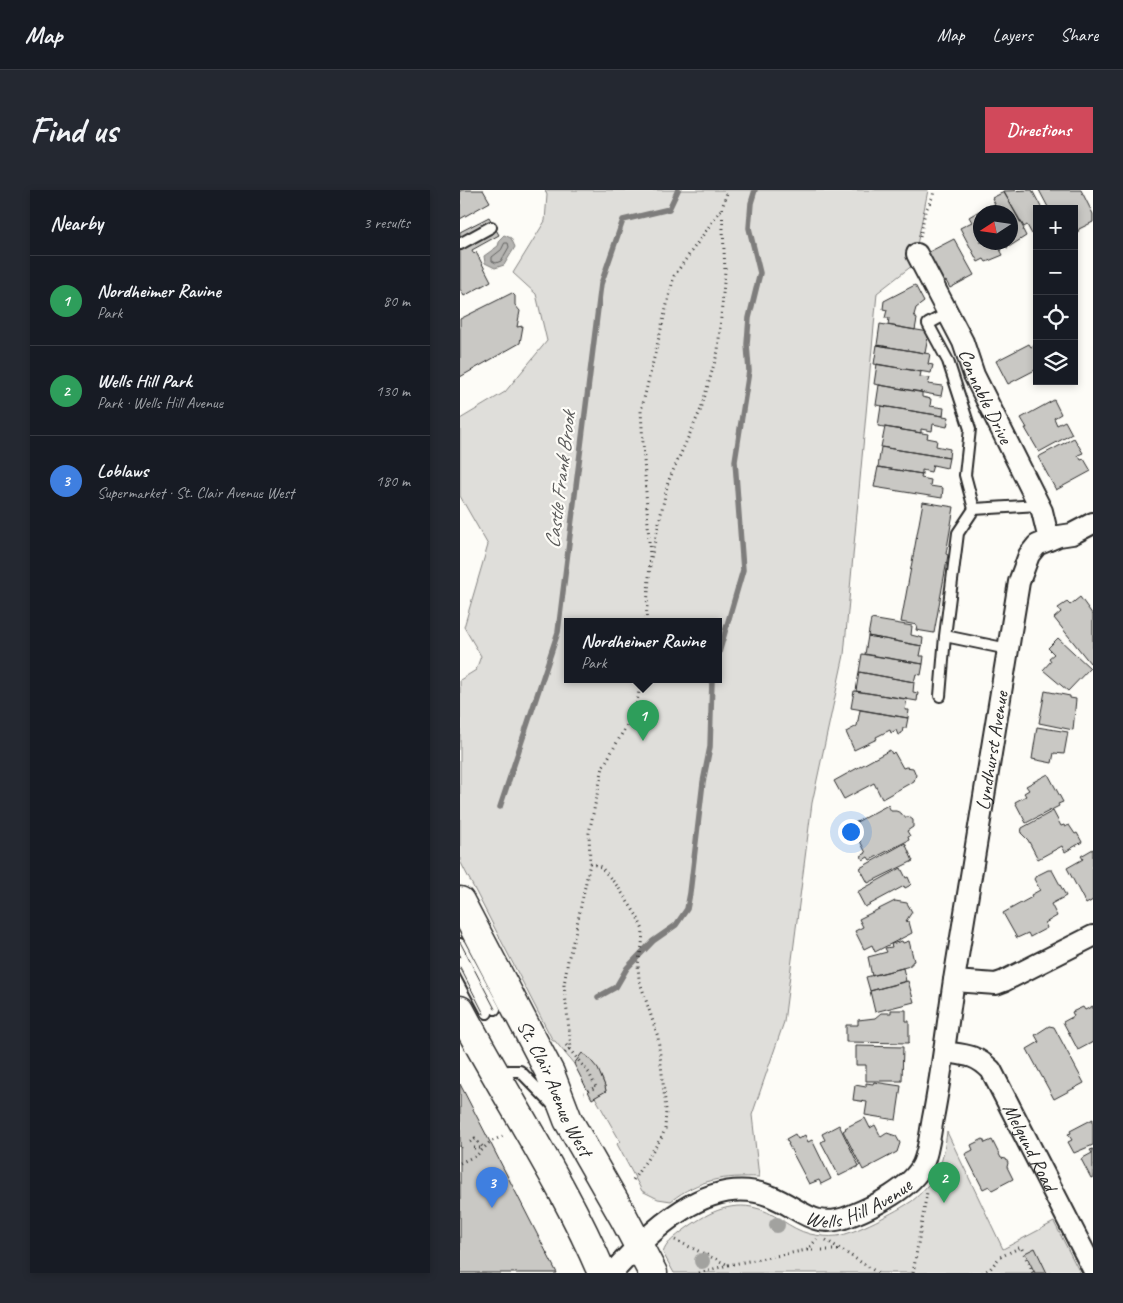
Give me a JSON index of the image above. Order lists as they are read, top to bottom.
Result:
{
  "streets": {
    "main road": ["St. Clair Avenue West"],
    "street": [
      "Connable Drive",
      "Lyndhurst Avenue",
      "Melgund Road",
      "Wells Hill Avenue"
    ]
  },
  "crossings": [
    ["Connable Drive", "Lyndhurst Avenue"],
    ["Lyndhurst Avenue", "Wells Hill Avenue"],
    ["St. Clair Avenue West", "Wells Hill Avenue"],
    ["Melgund Road", "Wells Hill Avenue"]
  ],
  "water": ["Castle Frank Brook"],
  "north": "left",
  "page": {
    "header": "Map",
    "nav": ["Map", "Layers", "Share"],
    "buttons": "Directions",
    "title": "Find us",
    "heading": ["Nearby", "3 results"],
    "map_buttons": ["+", "−"],
    "list": [
      {
        "mark": "1",
        "name": "Nordheimer Ravine",
        "note": "Park",
        "value": "80 m"
      },
      {
        "mark": "2",
        "name": "Wells Hill Park",
        "note": "Park · Wells Hill Avenue",
        "value": "130 m"
      },
      {
        "mark": "3",
        "name": "Loblaws",
        "note": "Supermarket · St. Clair Avenue West",
        "value": "180 m"
      }
    ],
    "popup": ["Nordheimer Ravine", "Park"],
    "pins": ["1", "2", "3"]
  }
}
